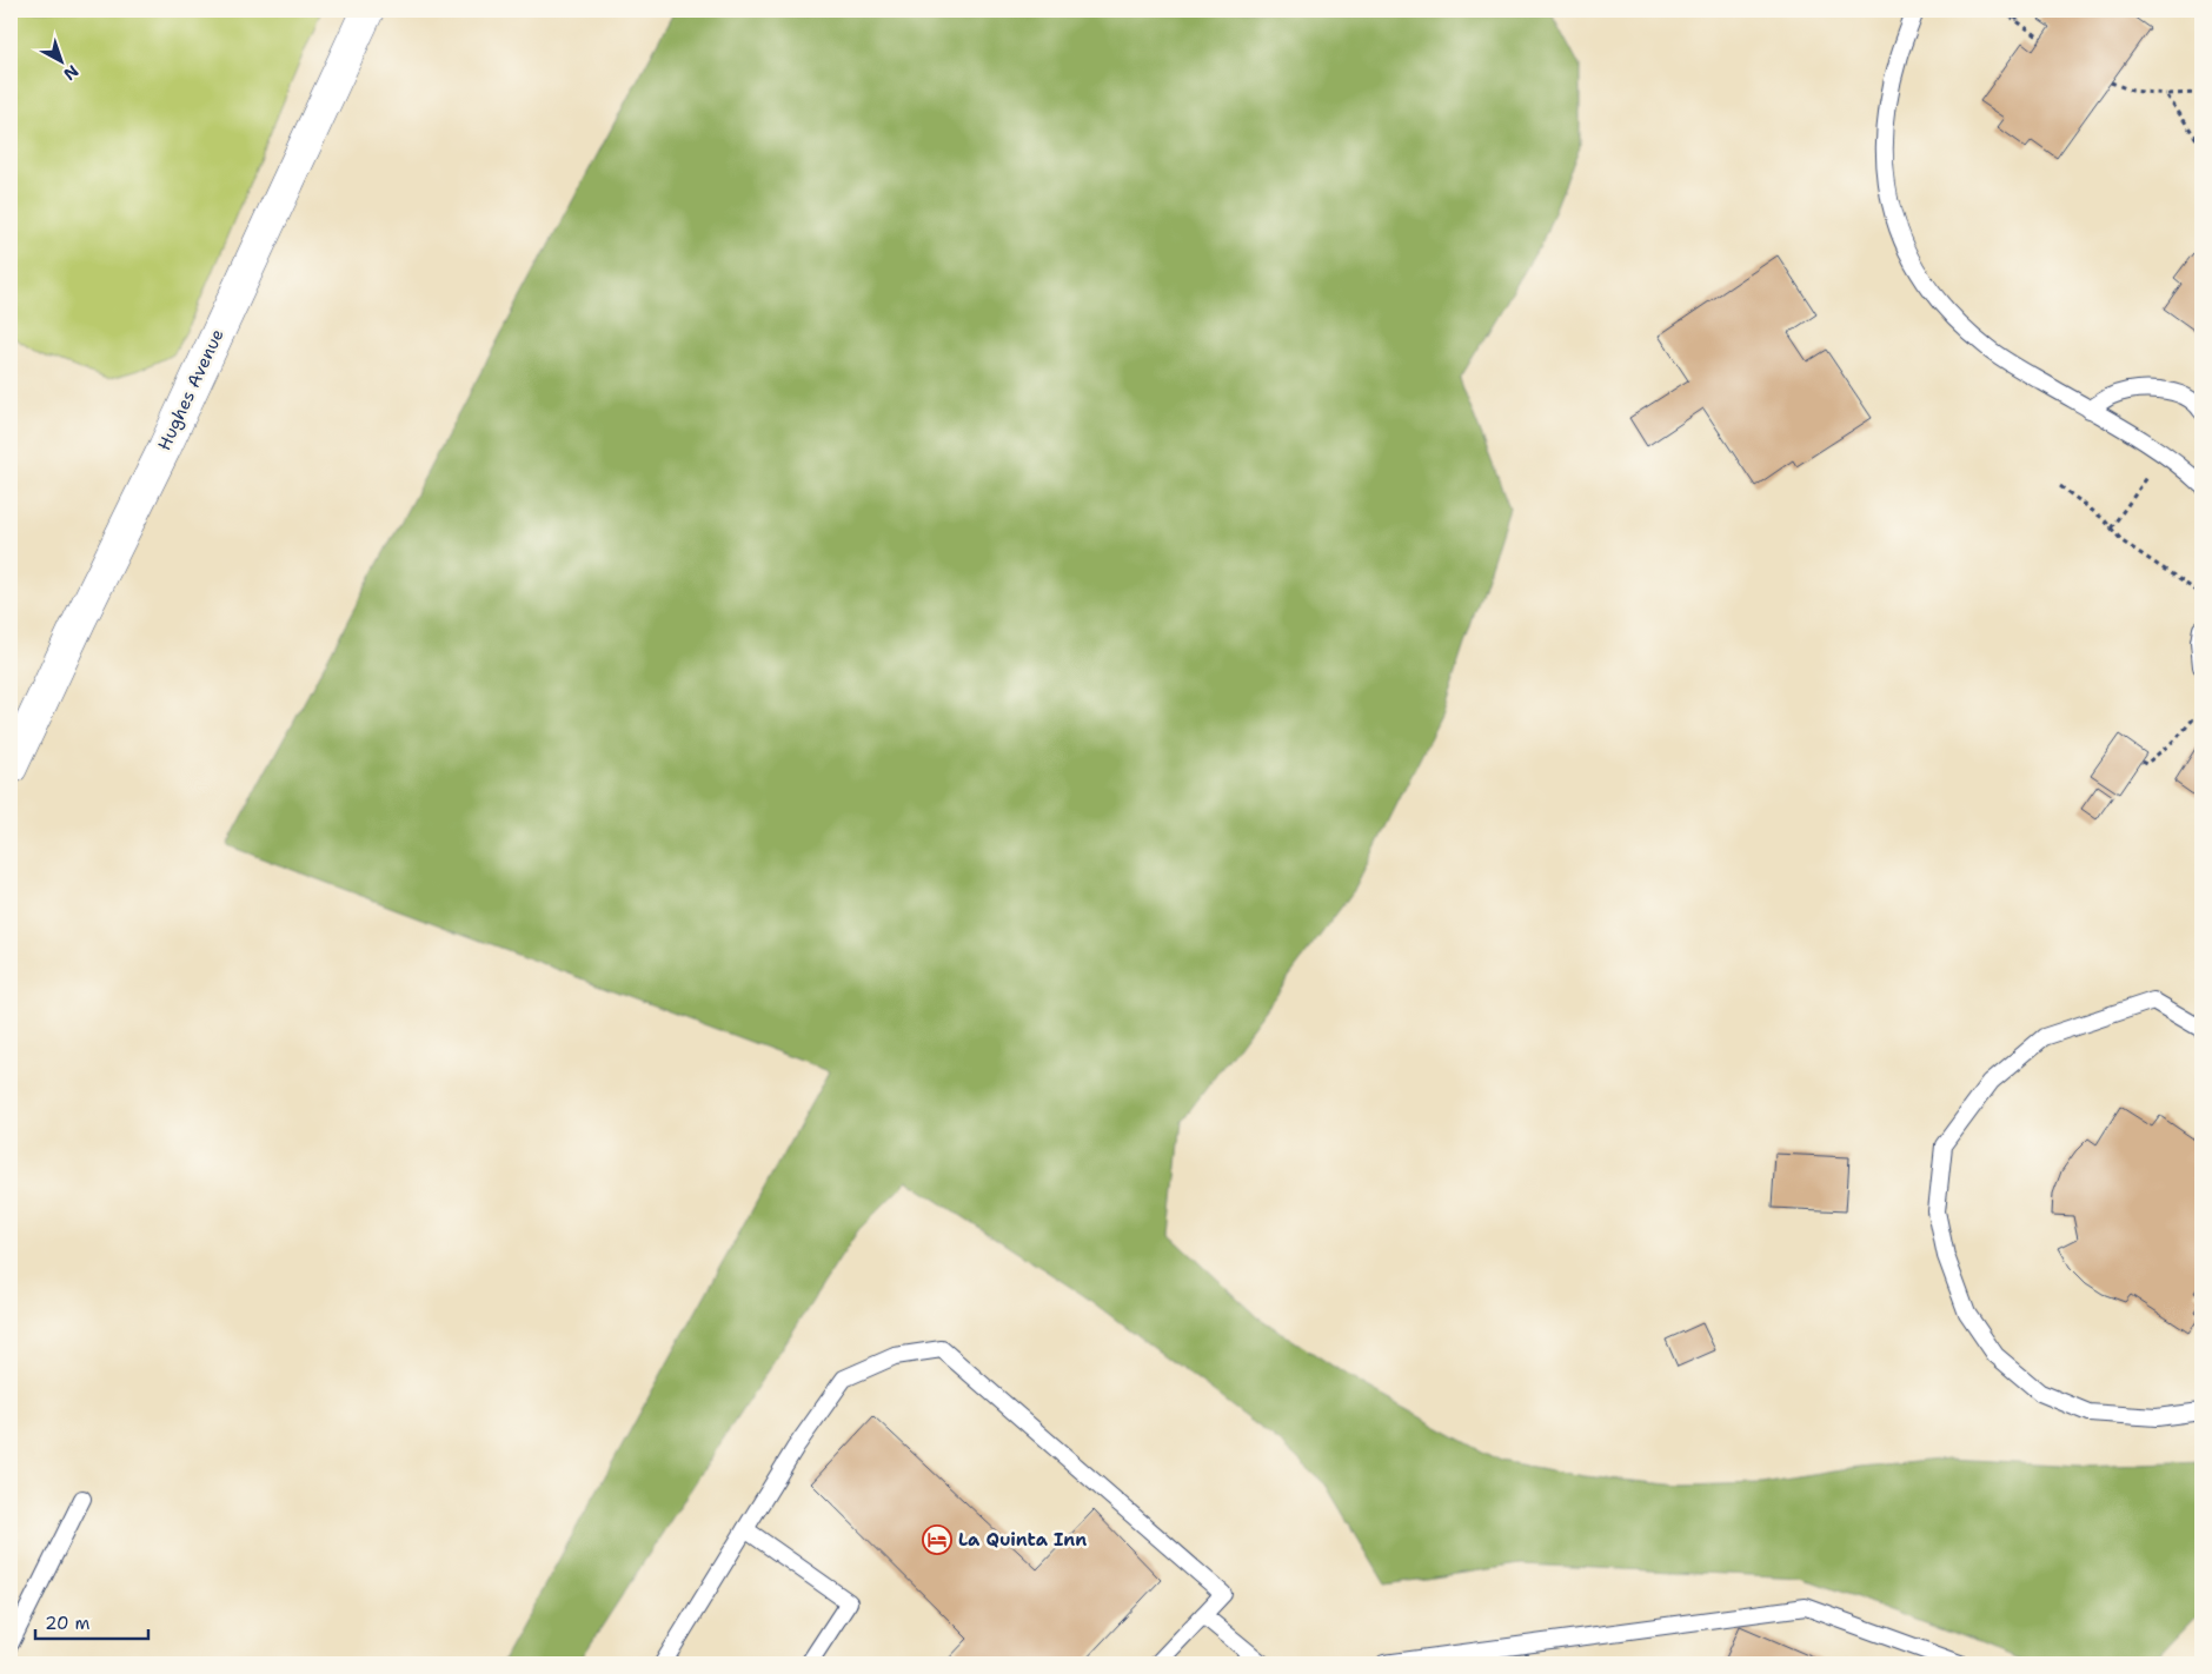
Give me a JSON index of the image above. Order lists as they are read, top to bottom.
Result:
{
  "streets": {
    "street": ["Hughes Avenue"]
  },
  "places": {
    "hotel": ["La Quinta Inn"]
  },
  "scale_bar": "20 m",
  "north": "bottom right"
}
